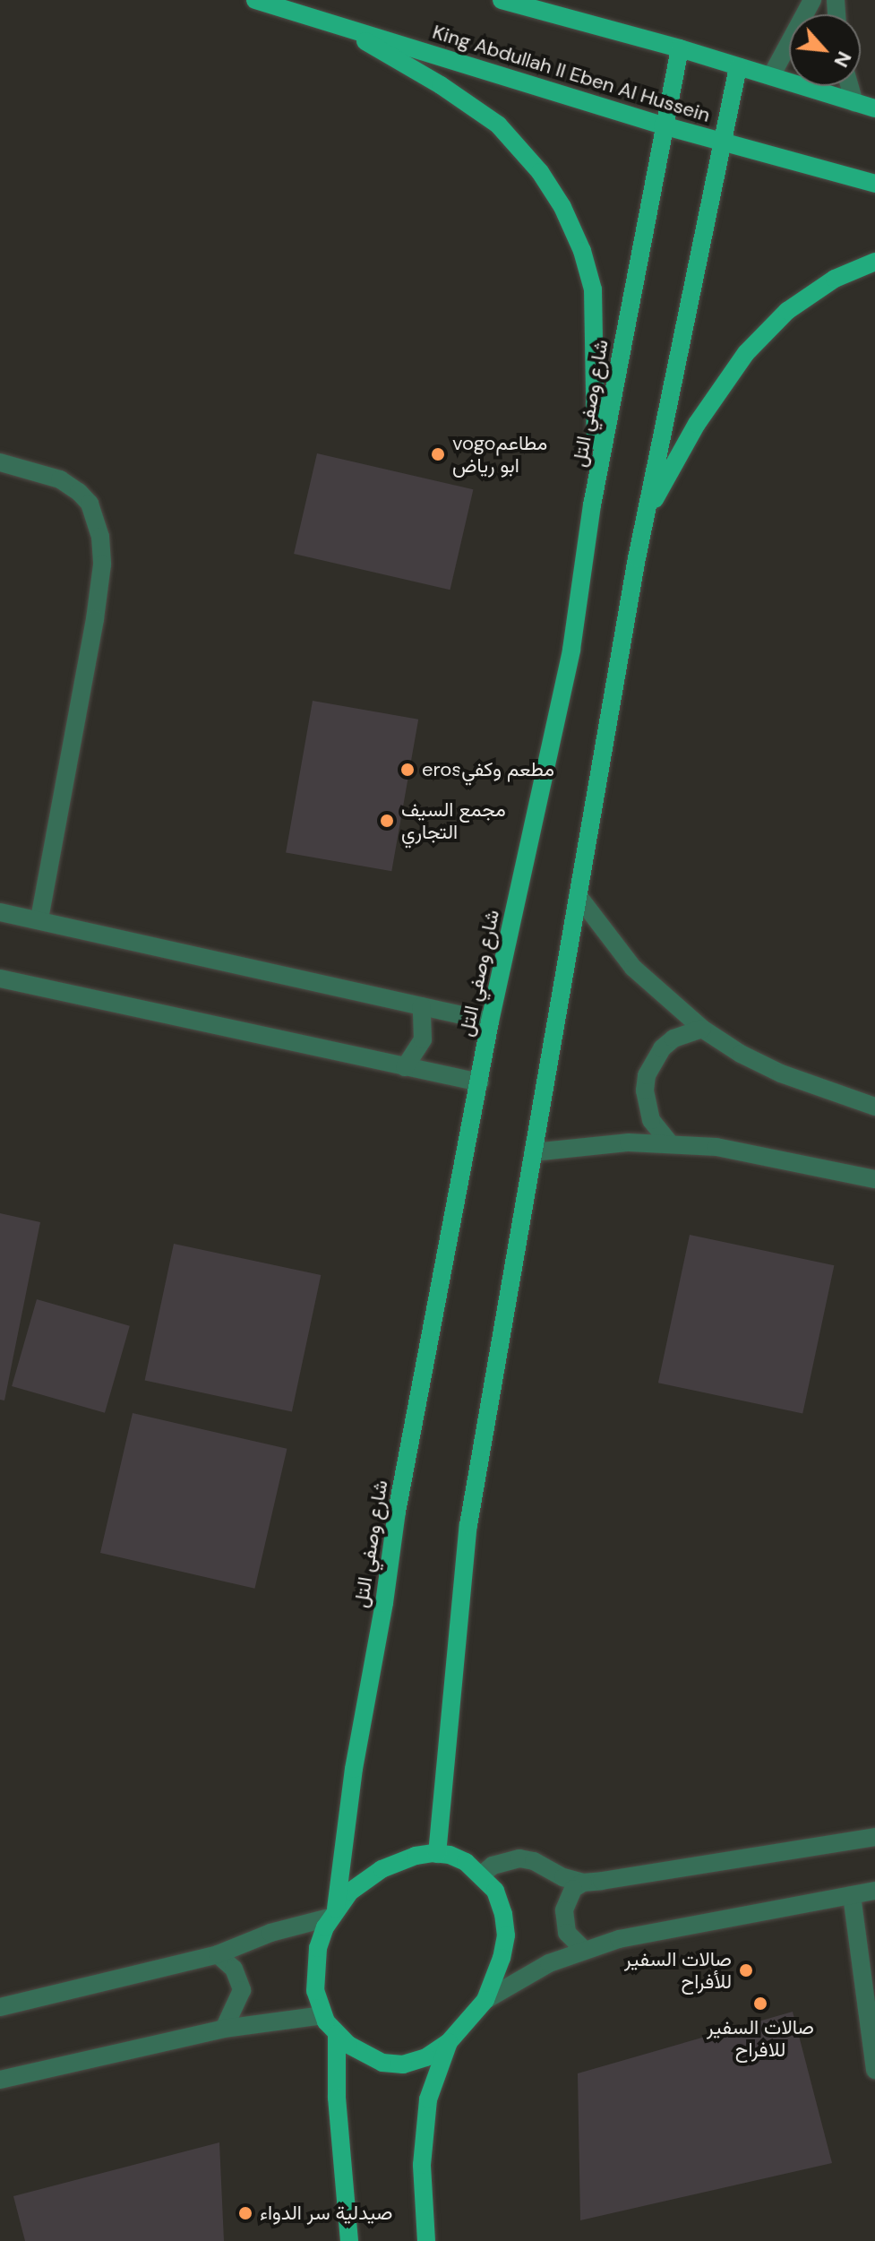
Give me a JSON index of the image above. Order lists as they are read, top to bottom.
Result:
{
  "streets": {
    "main road": ["King Abdullah II Eben Al Hussein", "شارع وصفي التل"]
  },
  "crossings": [
    ["King Abdullah II Eben Al Hussein", "شارع وصفي التل"]
  ],
  "places": [
    "vogoمطاعم ابو رياض",
    "erosمطعم وكفي",
    "مجمع السيف التجاري",
    "صالات السفير للأفراح",
    "صالات السفير للافراح",
    "صيدلية سر الدواء"
  ],
  "north": "bottom right"
}
